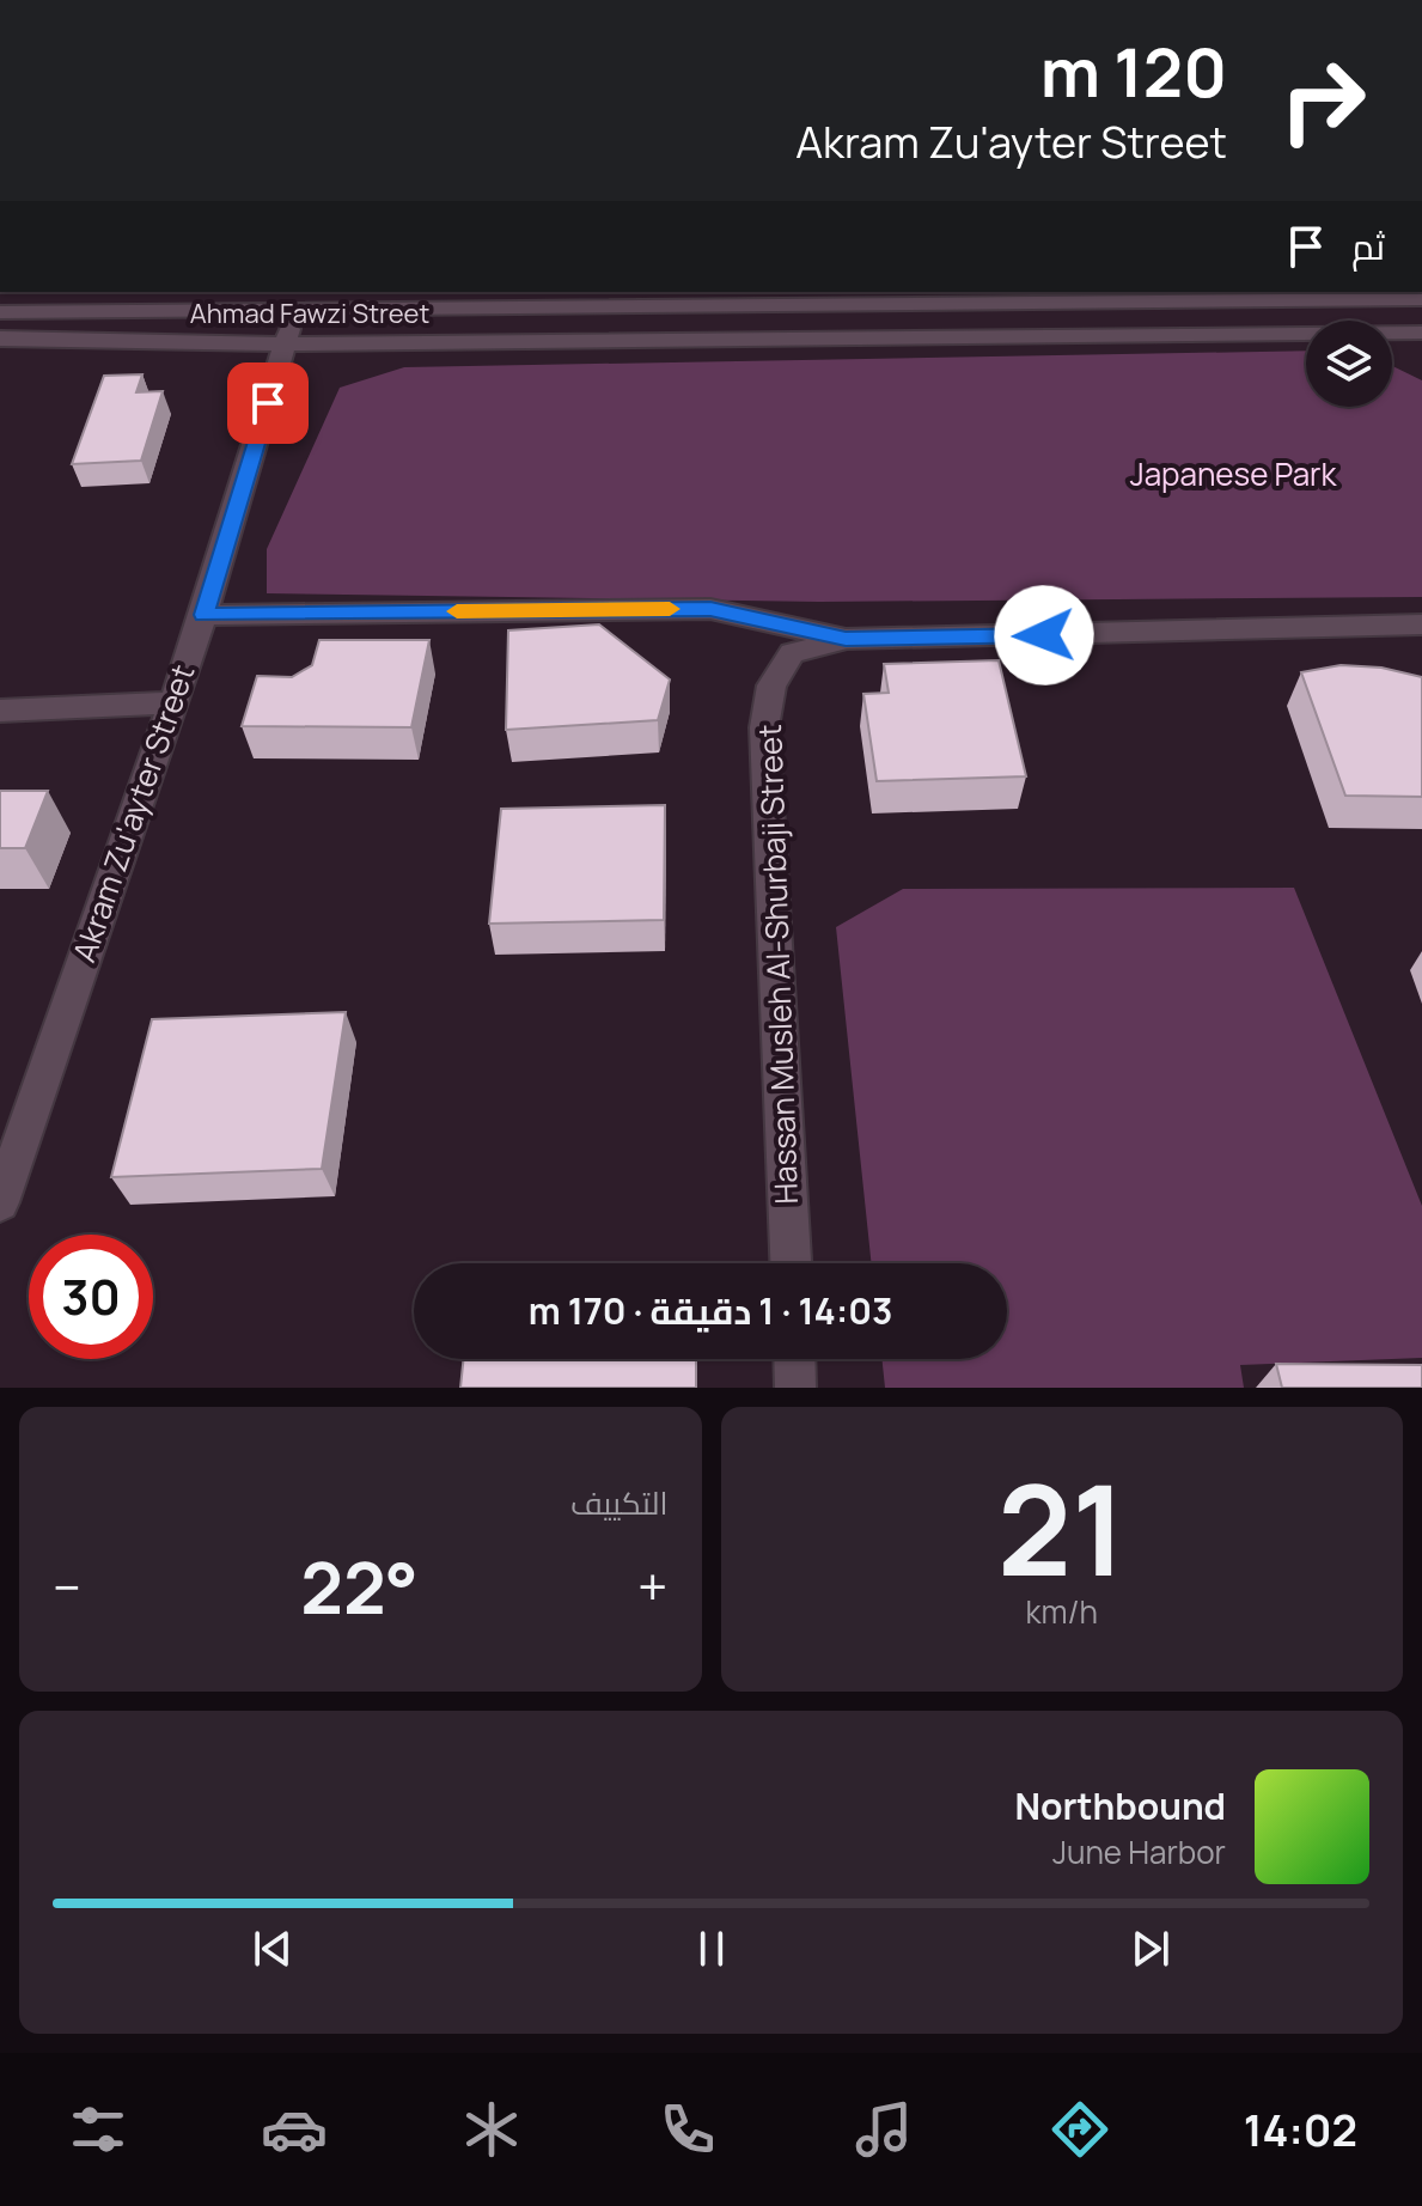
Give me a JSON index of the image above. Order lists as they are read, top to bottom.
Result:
{
  "streets": {
    "street": ["Ahmad Fawzi Street", "Akram Zu'ayter Street", "Hassan Musleh Al-Shurbaji Street"]
  },
  "crossings": [
    ["Ahmad Fawzi Street", "Akram Zu'ayter Street"],
    ["Akram Zu'ayter Street", "Hassan Musleh Al-Shurbaji Street"]
  ],
  "parks": ["Japanese Park"],
  "page": {
    "turn": ["120 m", "Akram Zu'ayter Street"],
    "then": "ثم",
    "limit": "30",
    "trip": "14:03 · 1 دقيقة · 170 m",
    "tile": [
      ["21", "km/h"],
      "التكييف"
    ],
    "heat": ["−", "22°", "+"],
    "song": ["Northbound", "June Harbor"],
    "tabs": "14:02"
  }
}
